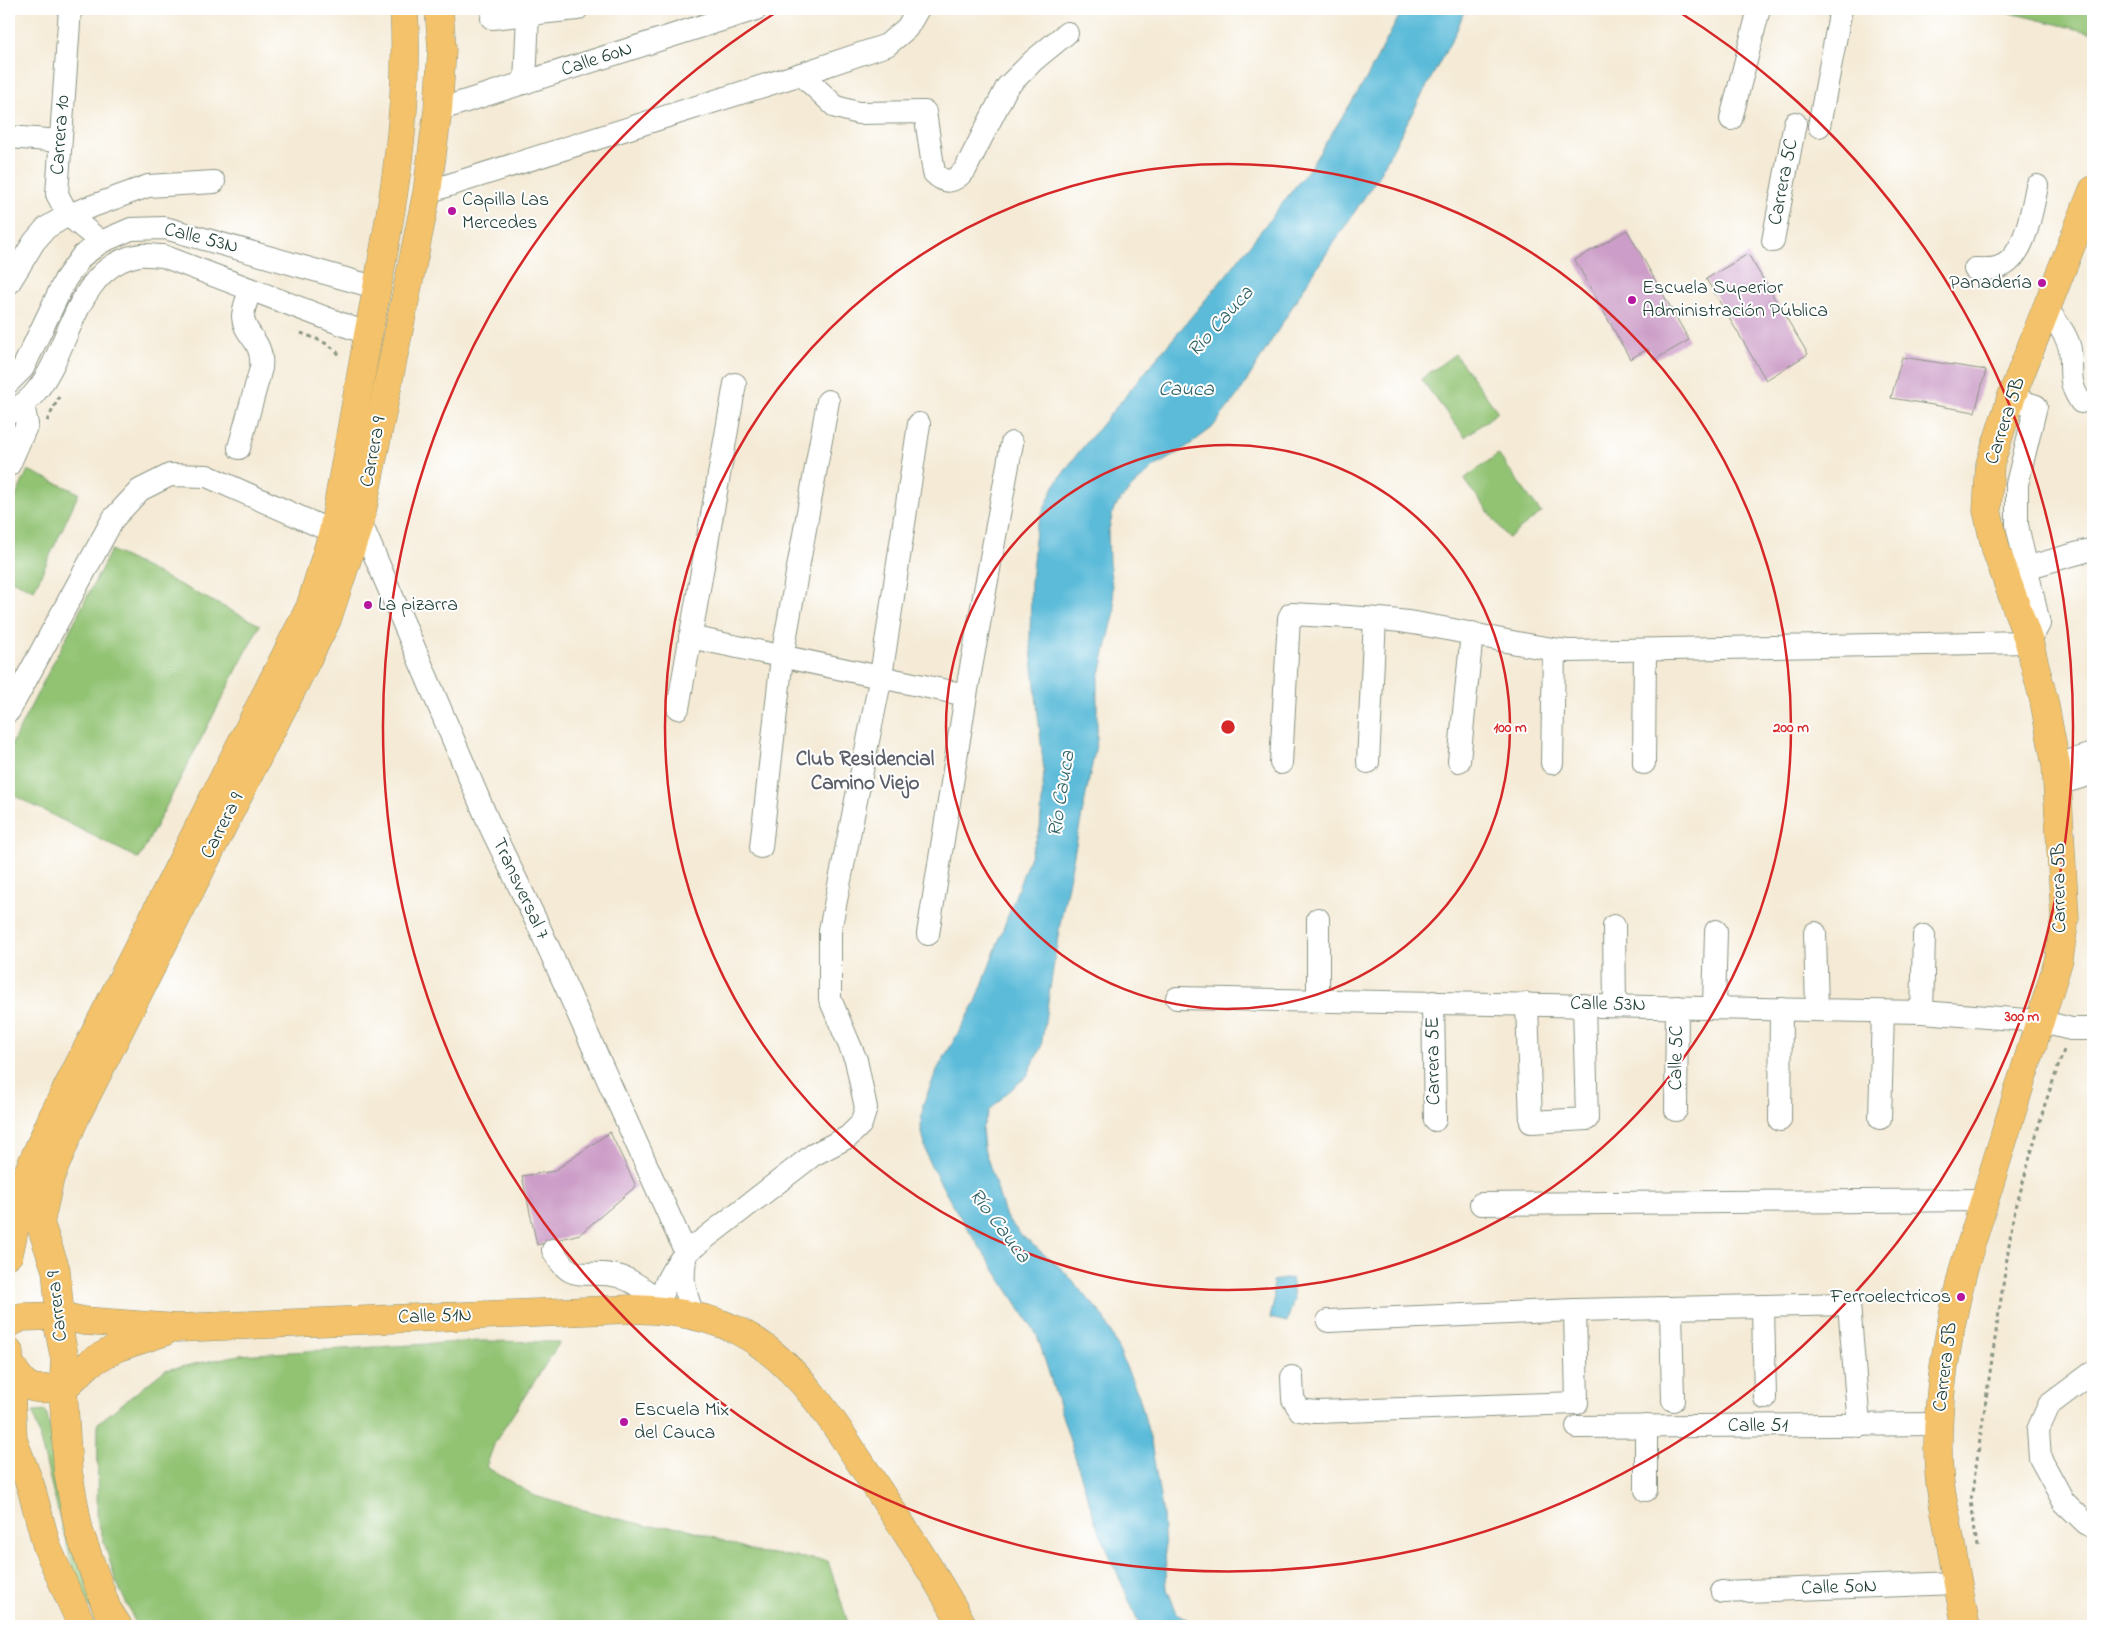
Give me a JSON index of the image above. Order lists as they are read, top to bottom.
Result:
{
  "streets": {
    "main road": ["Carrera 5B", "Carrera 9", "Calle 51N"],
    "street": [
      "Calle 60N",
      "Carrera 10",
      "Carrera 5C",
      "Calle 53N",
      "Transversal 7",
      "Calle 5C",
      "Carrera 5E",
      "Calle 51",
      "Calle 50N"
    ]
  },
  "crossings": [
    ["Calle 60N", "Carrera 9"],
    ["Carrera 10", "Calle 53N"],
    ["Calle 53N", "Carrera 5B"],
    ["Calle 53N", "Carrera 9"],
    ["Calle 53N", "Calle 5C"],
    ["Calle 53N", "Carrera 5E"],
    ["Carrera 5B", "Calle 51"],
    ["Carrera 5B", "Calle 50N"],
    ["Carrera 9", "Transversal 7"],
    ["Carrera 9", "Calle 51N"]
  ],
  "districts": ["Club Residencial Camino Viejo"],
  "water": ["Río Cauca", "Cauca"],
  "places": [
    "Capilla Las Mercedes",
    "Panadería",
    "Escuela Superior Administración Pública",
    "La pizarra",
    "Ferroelectricos",
    "Escuela Mix del Cauca"
  ],
  "rings": ["100 m", "200 m", "300 m"]
}
